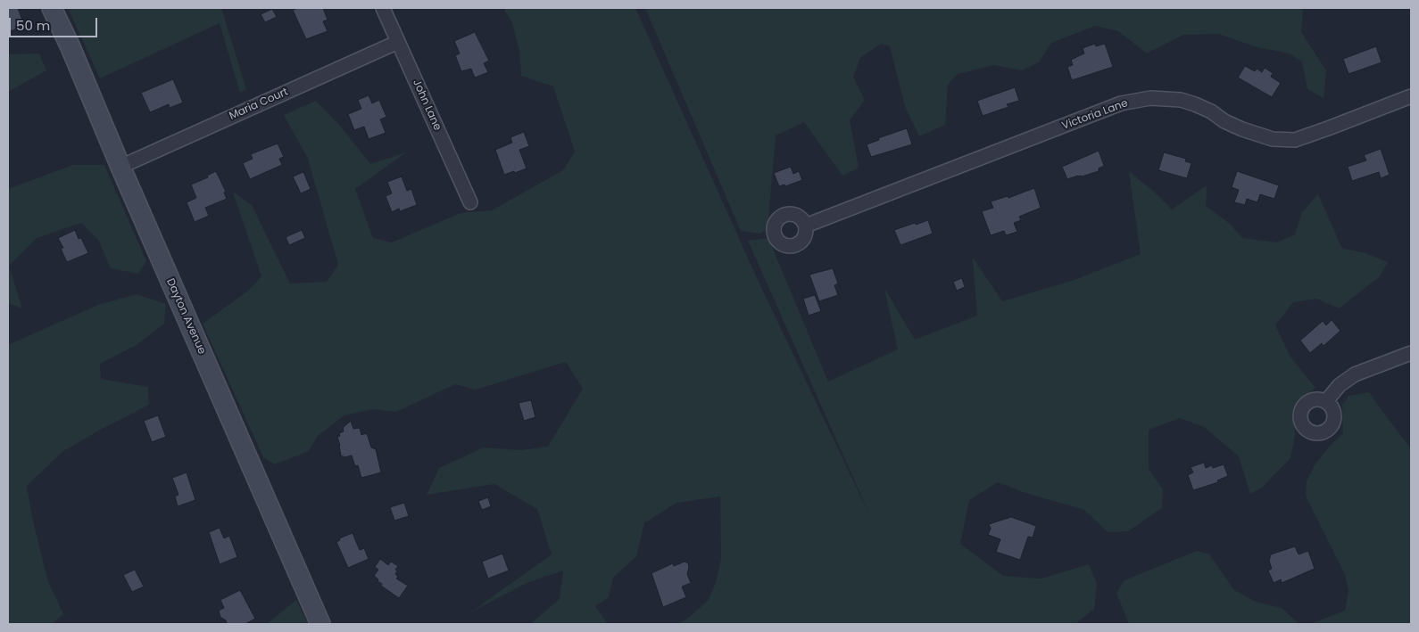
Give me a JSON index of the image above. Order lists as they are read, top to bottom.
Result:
{
  "streets": {
    "street": [
      "Maria Court",
      "John Lane",
      "Victoria Lane",
      "Dayton Avenue"
    ]
  },
  "crossings": [
    ["Maria Court", "John Lane"],
    ["Maria Court", "Dayton Avenue"]
  ],
  "scale_bar": "50 m"
}
